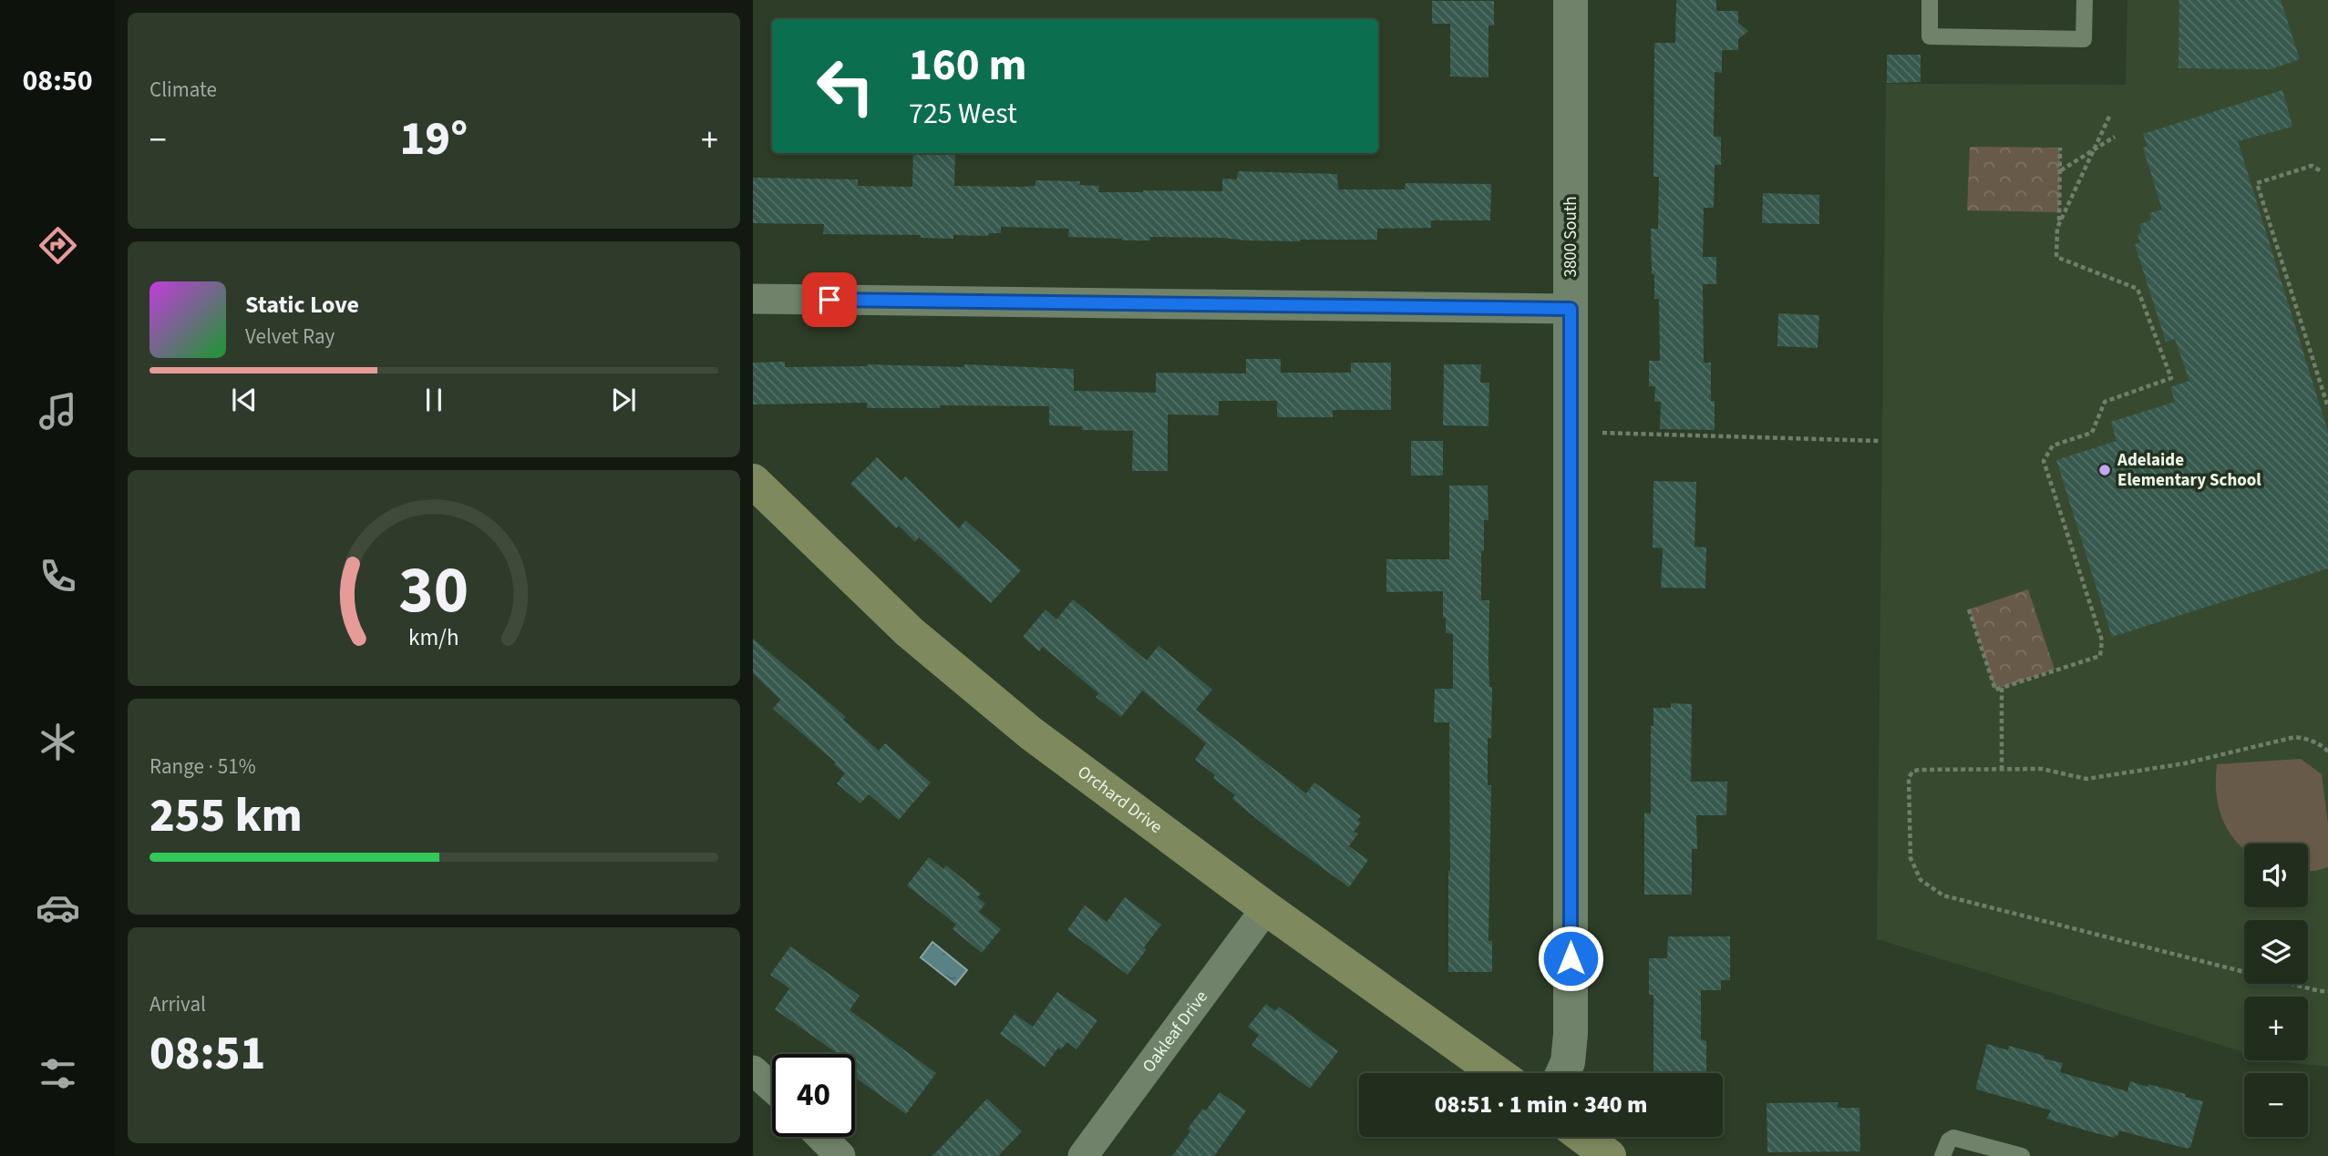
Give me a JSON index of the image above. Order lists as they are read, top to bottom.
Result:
{
  "streets": {
    "main road": ["Orchard Drive"],
    "street": ["3800 South", "Oakleaf Drive"]
  },
  "crossings": [
    ["Orchard Drive", "Oakleaf Drive"]
  ],
  "places": ["Adelaide Elementary School"],
  "page": {
    "tabs": "08:50",
    "tile": [
      "Climate",
      ["Range · 51%", "255 km"],
      ["Arrival", "08:51"]
    ],
    "turn": ["160 m", "725 West"],
    "heat": ["−", "19°", "+"],
    "song": ["Static Love", "Velvet Ray"],
    "map_buttons": ["+", "−"],
    "limit": "40",
    "trip": "08:51 · 1 min · 340 m",
    "gauge": ["30", "km/h"]
  }
}
